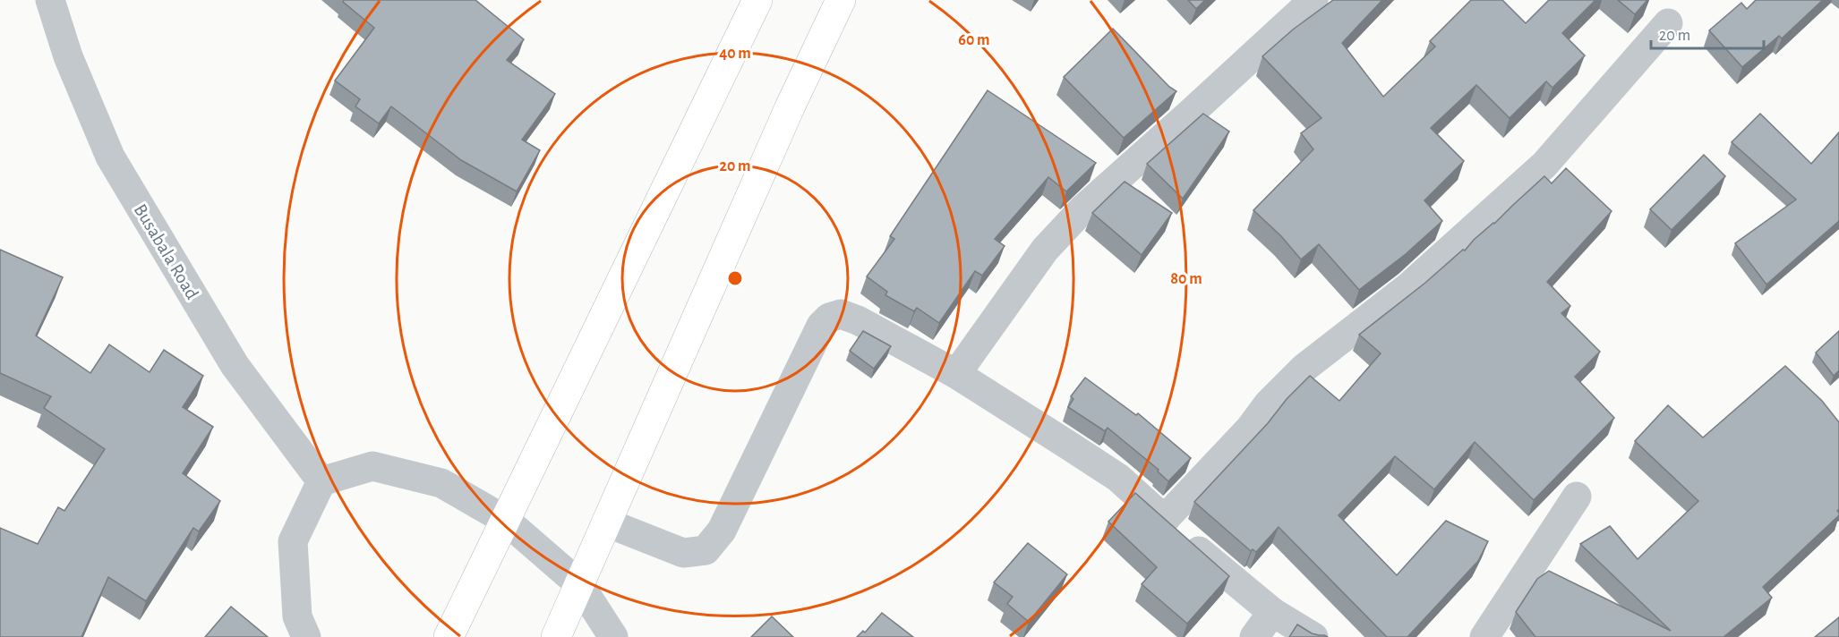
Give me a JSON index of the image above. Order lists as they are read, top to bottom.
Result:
{
  "streets": {
    "street": ["Busabala Road"]
  },
  "scale_bar": "20 m",
  "rings": [
    "60 m",
    "40 m",
    "20 m",
    "80 m"
  ]
}
